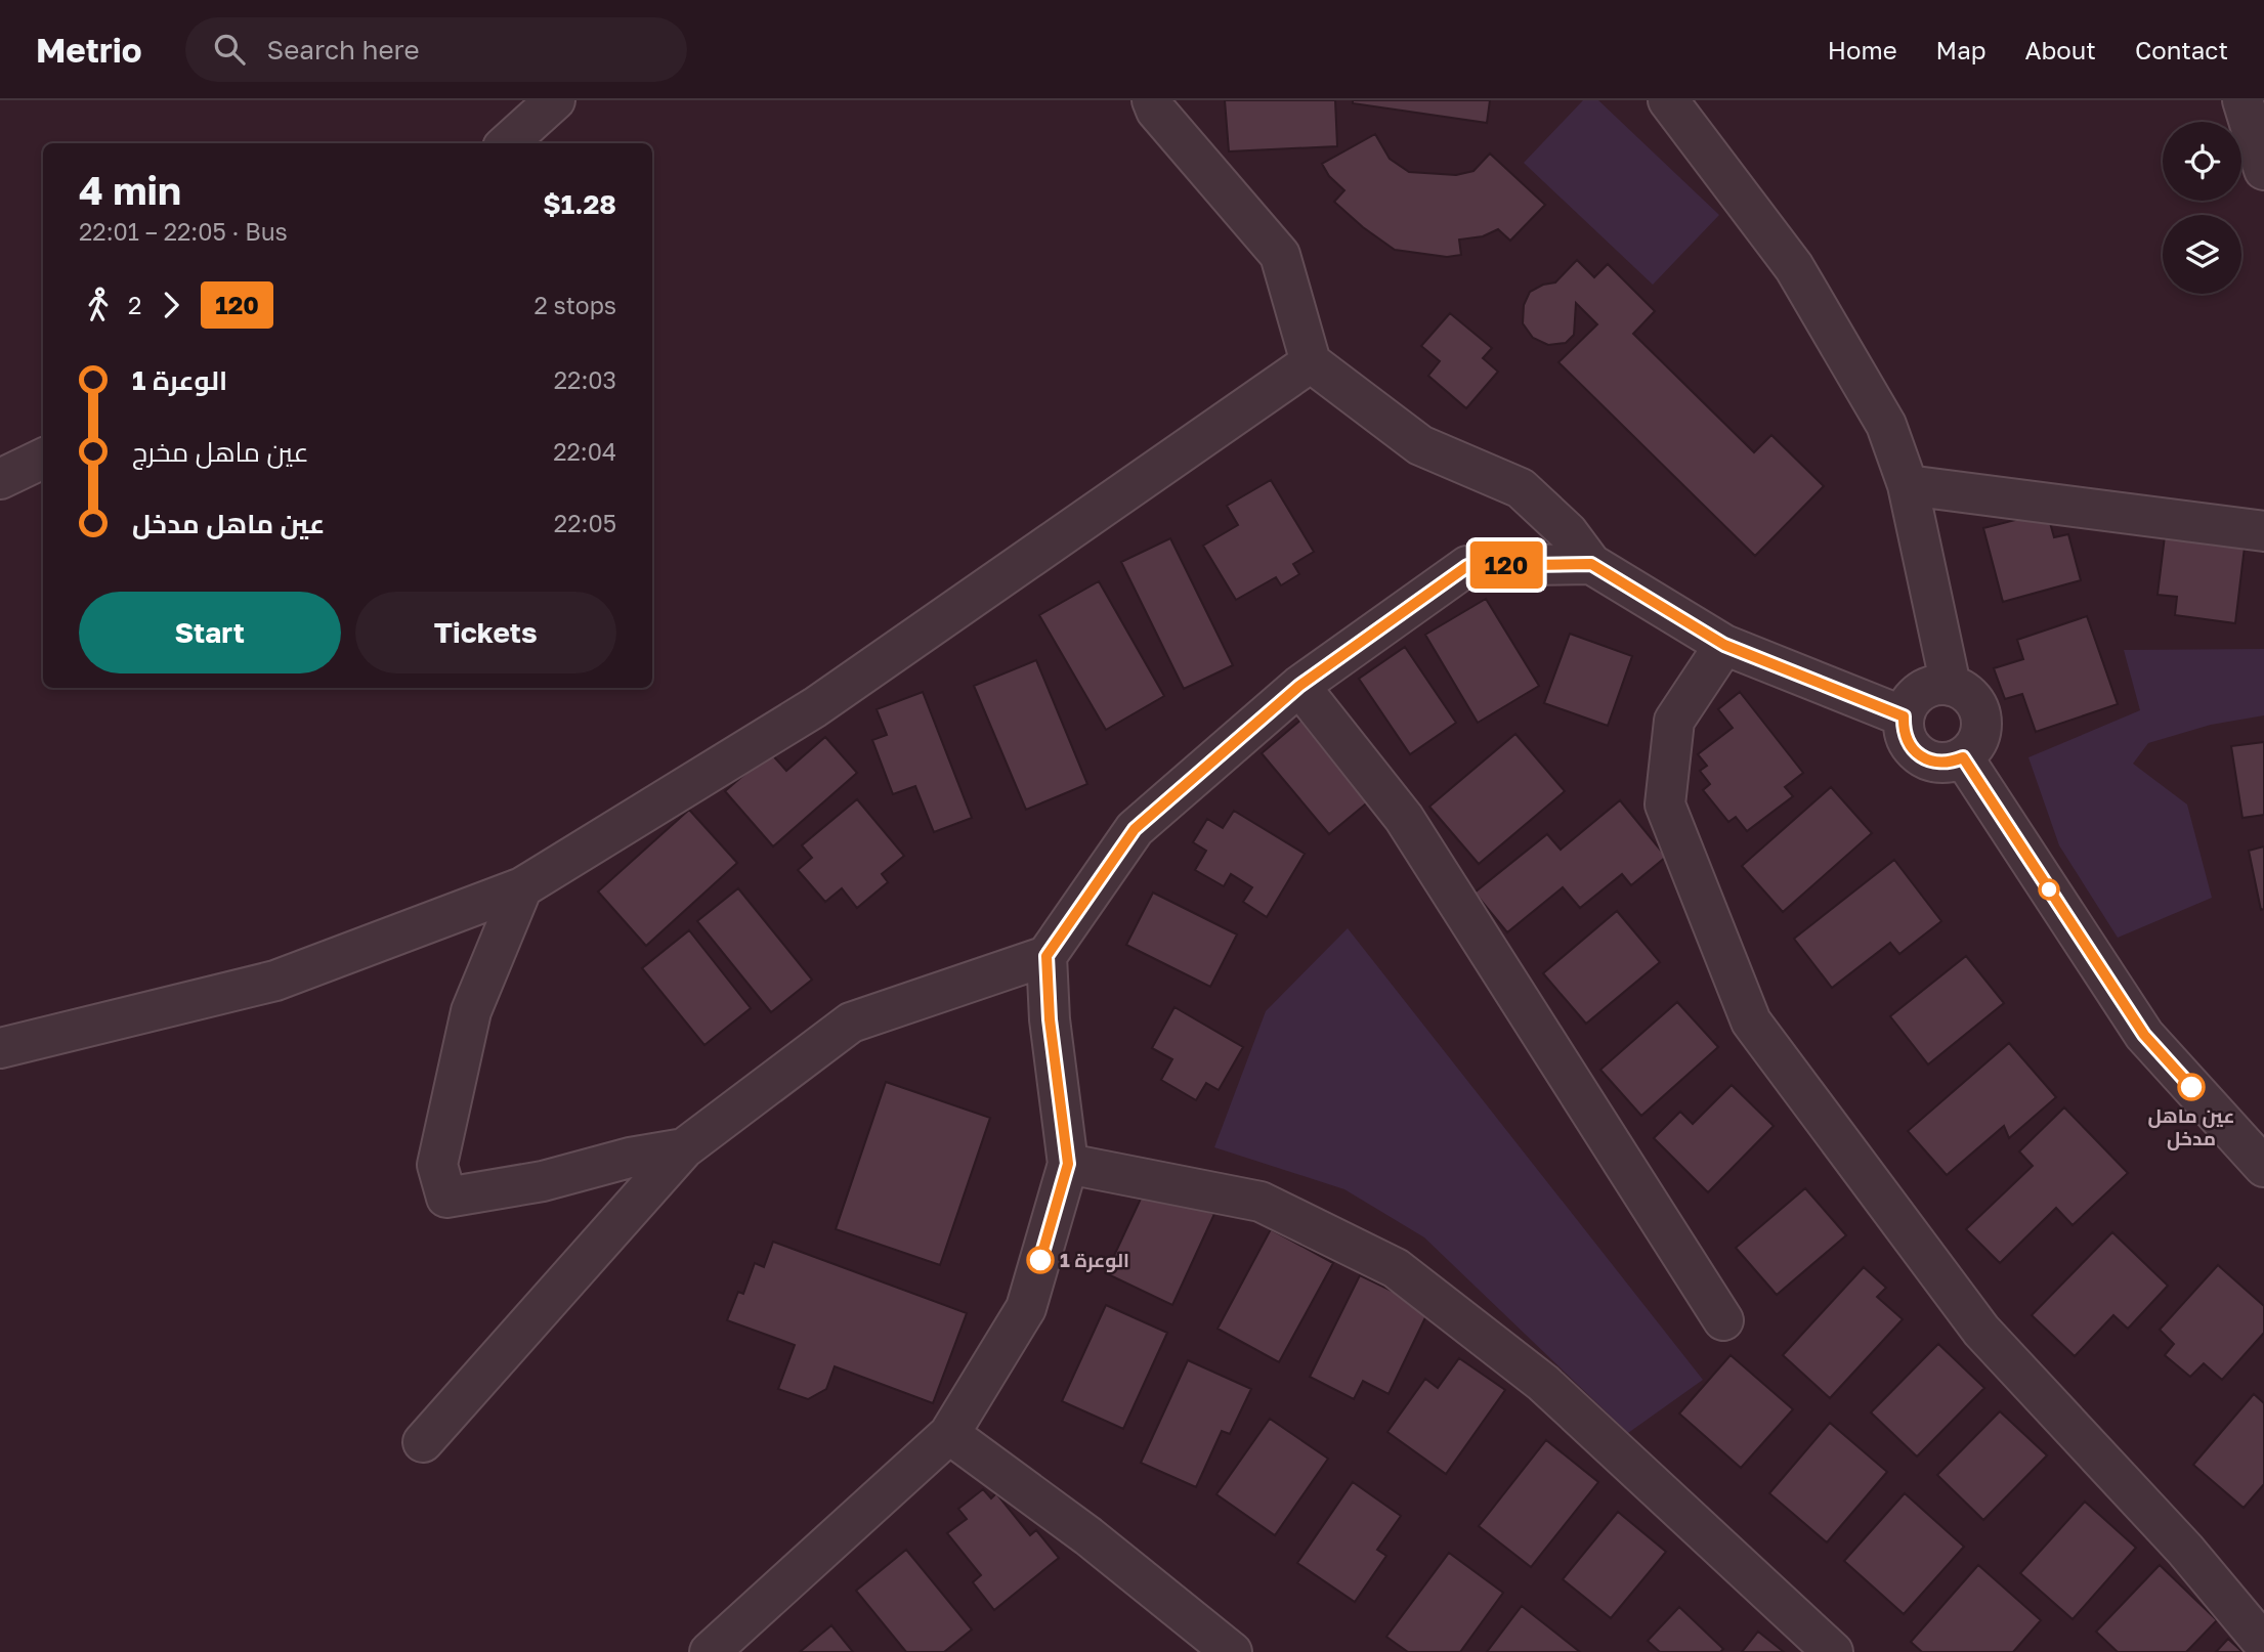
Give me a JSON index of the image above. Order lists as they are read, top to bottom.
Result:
{
  "places": ["عين ماهل مدخل", "الوعرة 1"],
  "lines": ["bus line 120"],
  "page": {
    "header": "Metrio",
    "search": "Search here",
    "nav": [
      "Home",
      "Map",
      "About",
      "Contact"
    ],
    "on_map": "120",
    "heading": ["4 min", "22:01 – 22:05 · Bus", "$1.28"],
    "legs": ["2", "120", "2 stops"],
    "list": [
      {
        "name": "الوعرة 1",
        "value": "22:03"
      },
      {
        "name": "عين ماهل مخرج",
        "value": "22:04"
      },
      {
        "name": "عين ماهل مدخل",
        "value": "22:05"
      }
    ],
    "buttons": ["Start", "Tickets"]
  }
}
